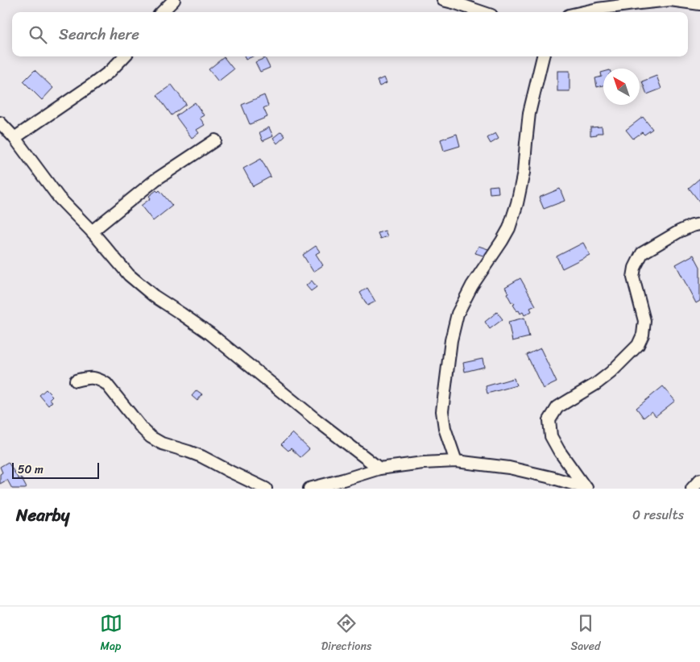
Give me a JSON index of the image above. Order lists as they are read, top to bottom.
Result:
{
  "scale_bar": "50 m",
  "north": "top left",
  "page": {
    "search": "Search here",
    "scale": "50 m",
    "heading": ["Nearby", "0 results"],
    "nav": ["Map", "Directions", "Saved"]
  }
}
